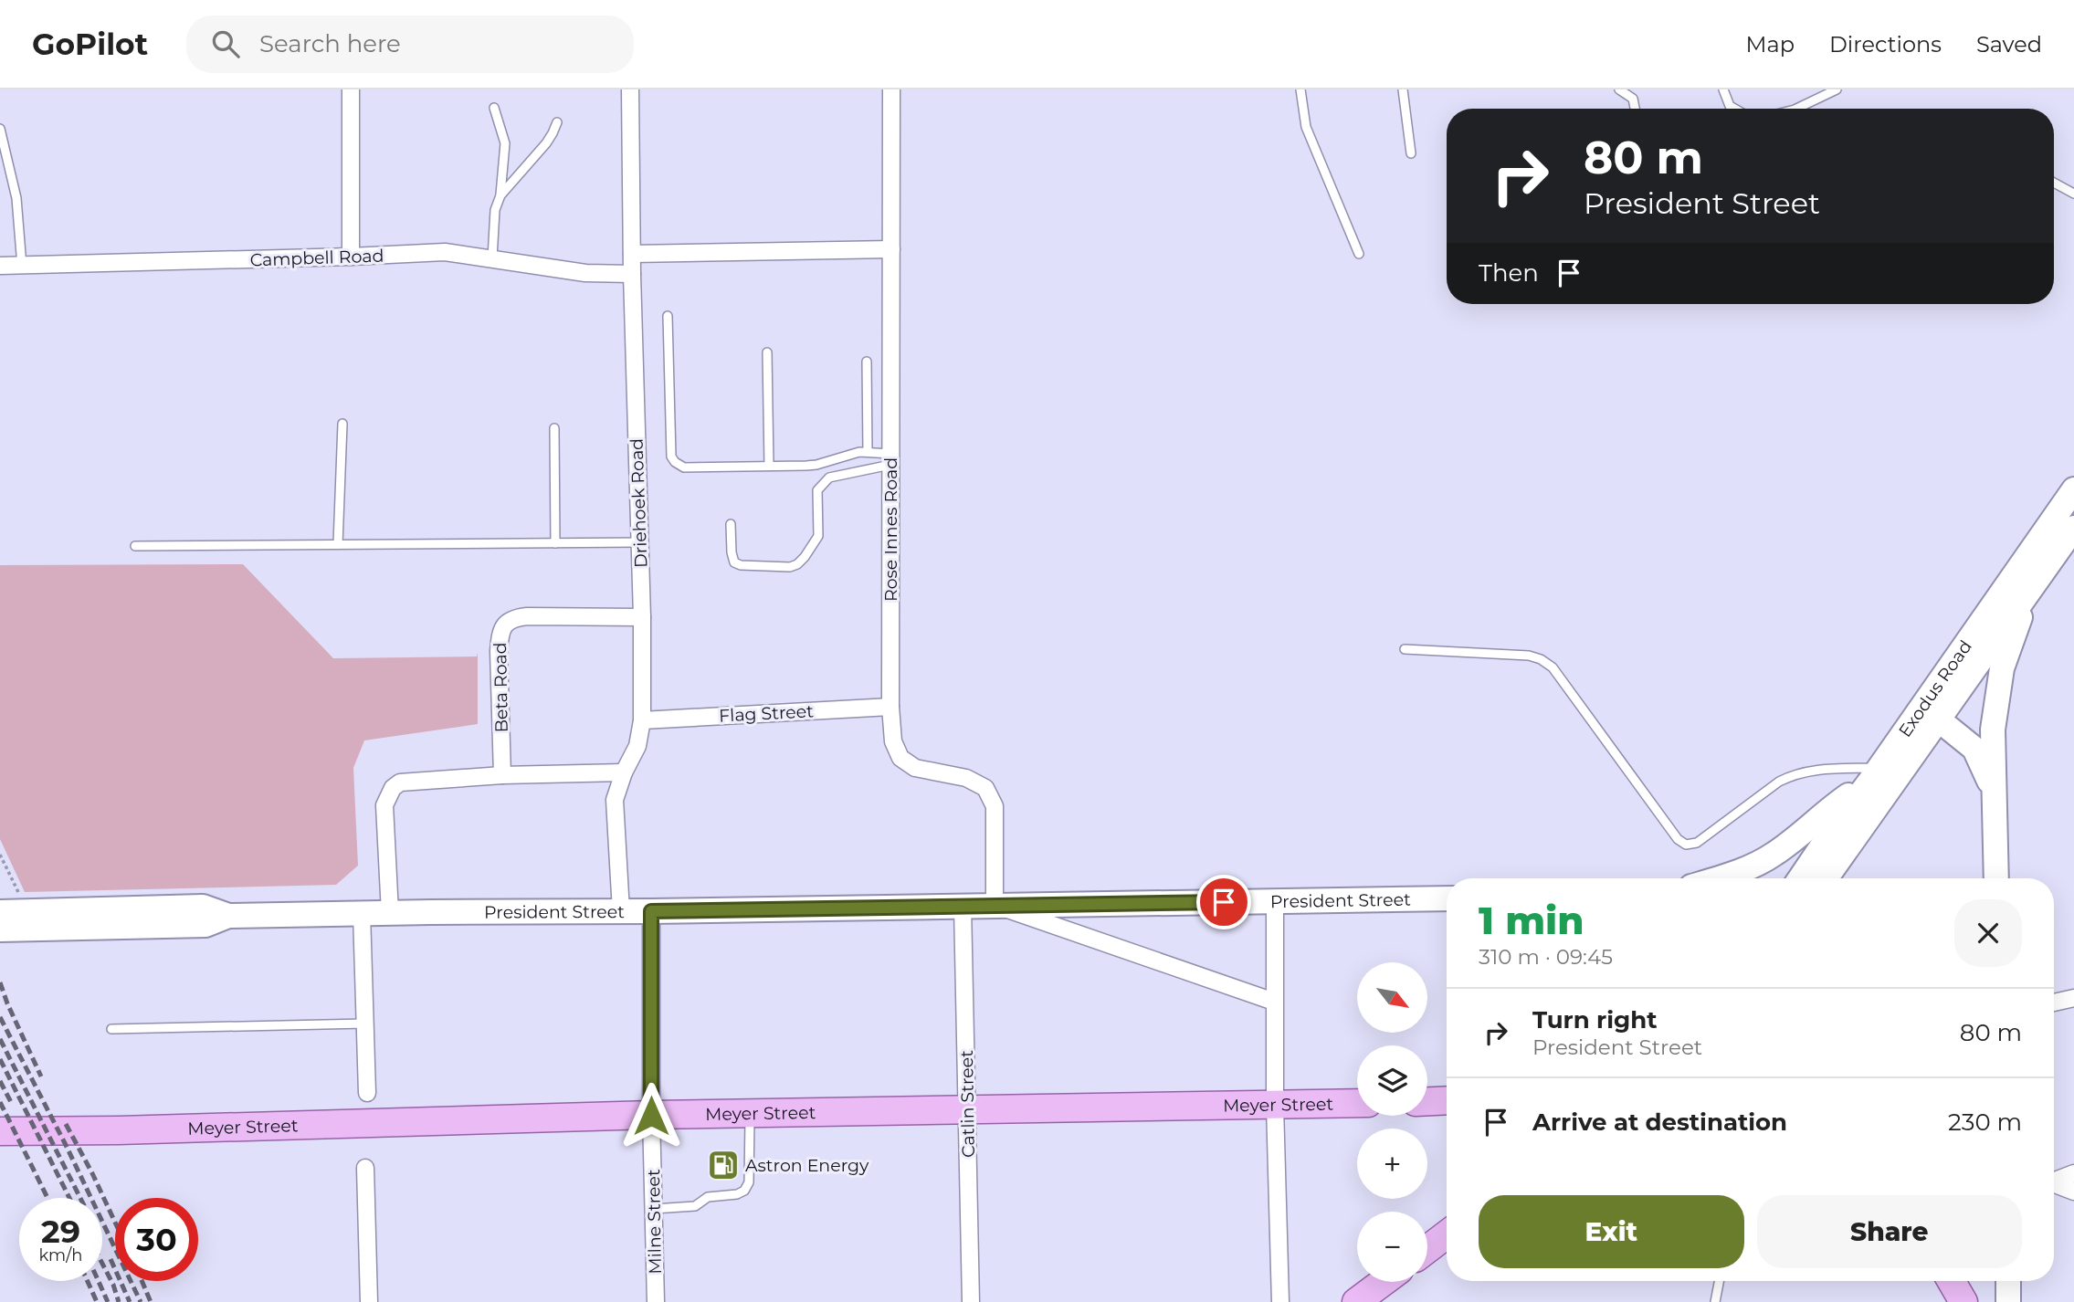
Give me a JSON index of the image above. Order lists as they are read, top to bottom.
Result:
{
  "streets": {
    "main road": ["Meyer Street"],
    "street": [
      "Campbell Road",
      "Driehoek Road",
      "Rose Innes Road",
      "Beta Road",
      "Exodus Road",
      "Flag Street",
      "President Street",
      "Catlin Street",
      "Milne Street"
    ]
  },
  "crossings": [
    ["Campbell Road", "Driehoek Road"],
    ["Driehoek Road", "Beta Road"],
    ["Driehoek Road", "Flag Street"],
    ["Driehoek Road", "President Street"],
    ["Rose Innes Road", "Flag Street"],
    ["Rose Innes Road", "President Street"],
    ["President Street", "Catlin Street"],
    ["President Street", "Milne Street"],
    ["Catlin Street", "Meyer Street"],
    ["Meyer Street", "Milne Street"]
  ],
  "places": {
    "fuel station": ["Astron Energy"]
  },
  "north": "bottom right",
  "page": {
    "header": "GoPilot",
    "search": "Search here",
    "nav": ["Map", "Directions", "Saved"],
    "turn": ["80 m", "President Street"],
    "then": "Then",
    "heading": ["1 min", "310 m · 09:45"],
    "map_buttons": ["+", "−"],
    "list": [
      {
        "name": "Turn right",
        "note": "President Street",
        "value": "80 m"
      },
      {
        "name": "Arrive at destination",
        "value": "230 m"
      }
    ],
    "buttons": ["Exit", "Share"],
    "speed": "29 km/h",
    "limit": "30"
  }
}
